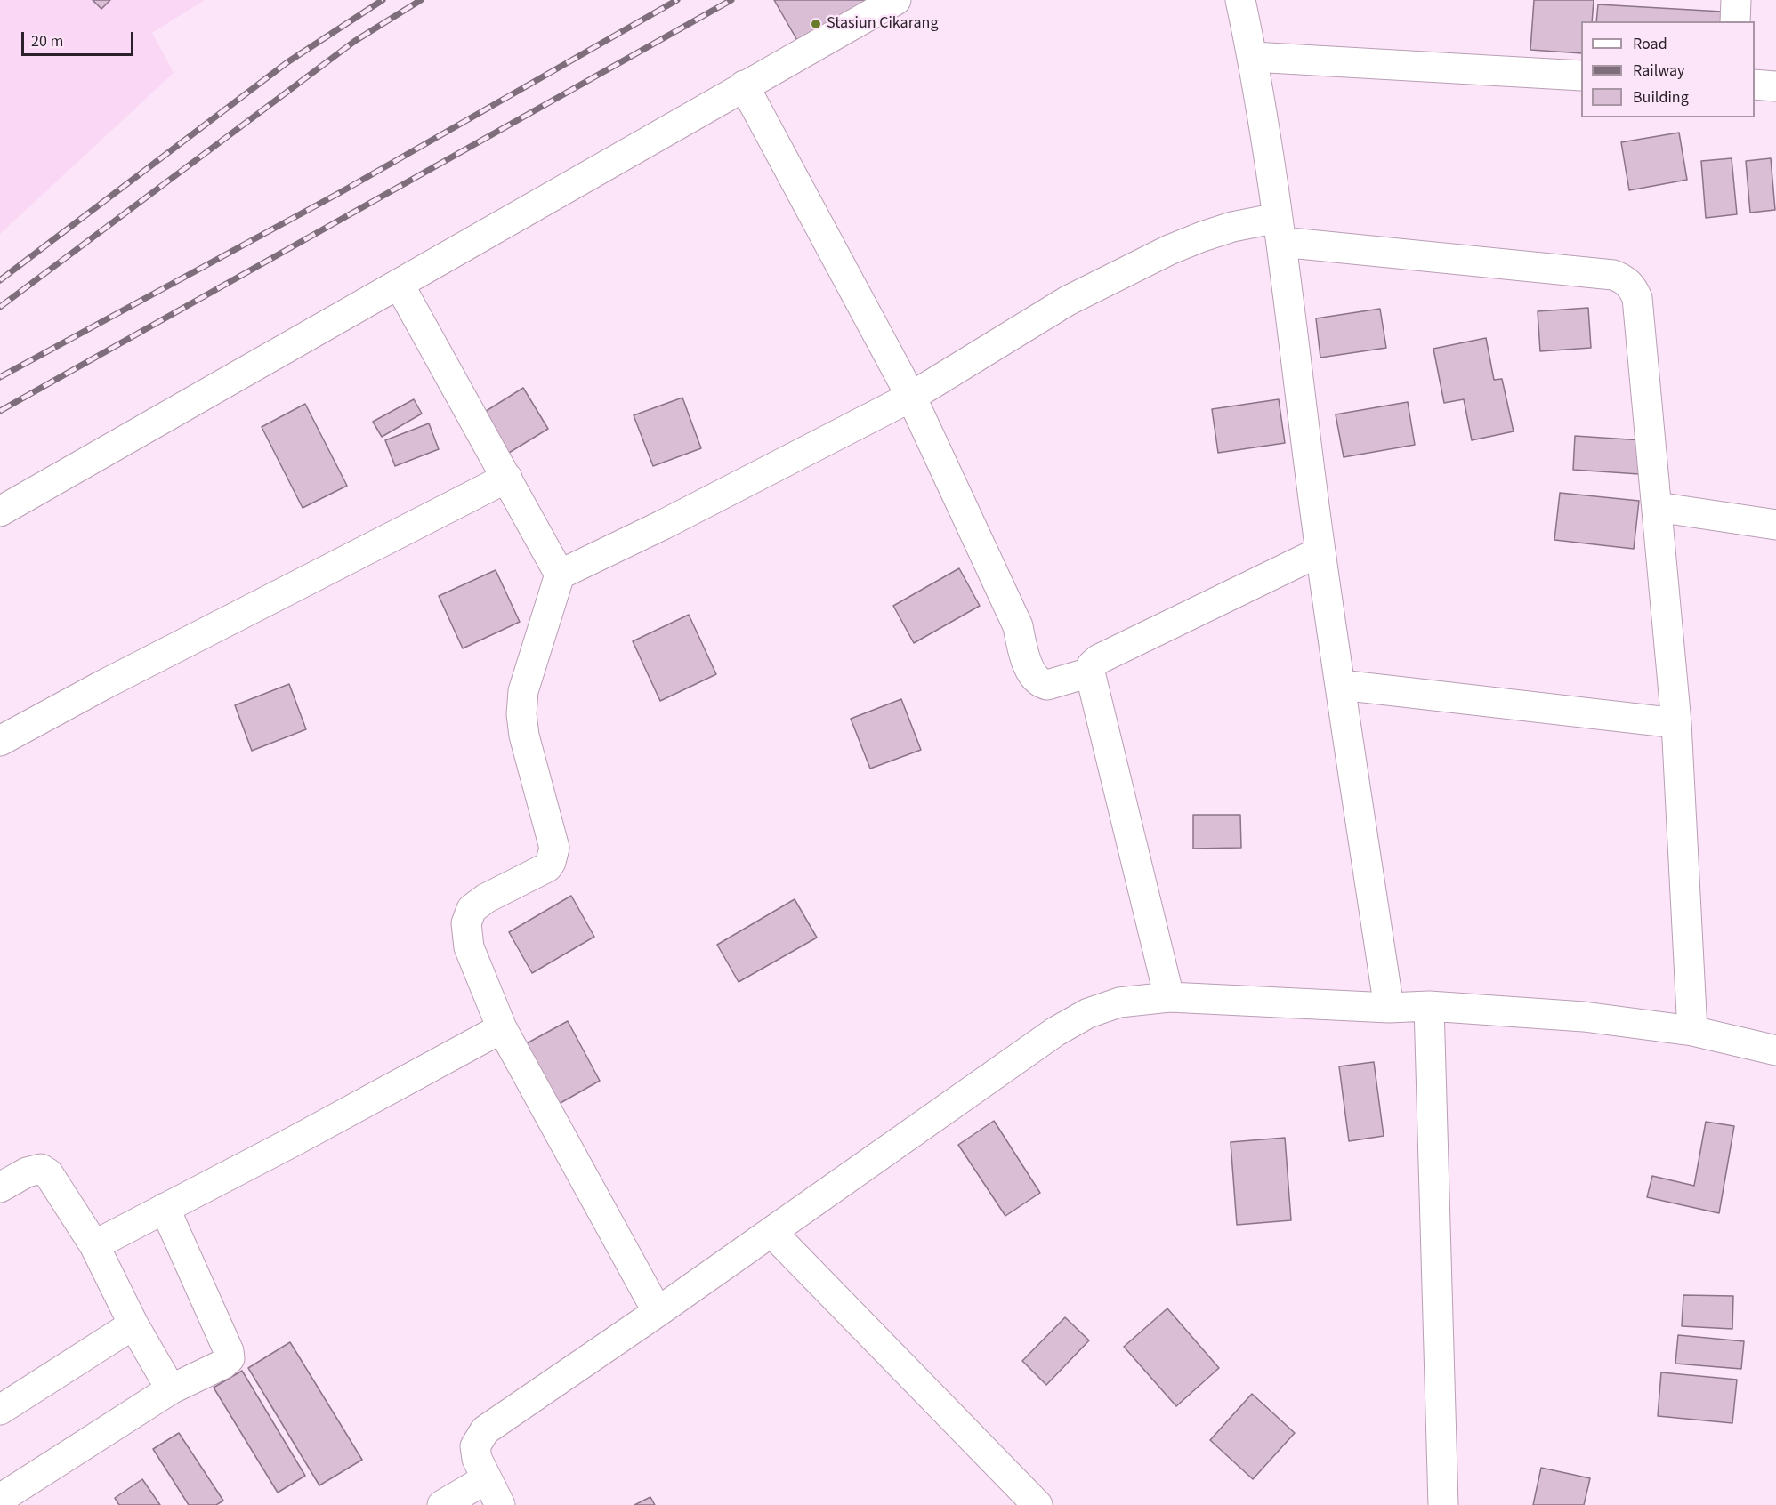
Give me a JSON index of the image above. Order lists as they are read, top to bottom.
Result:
{
  "places": ["Stasiun Cikarang"],
  "legend": ["Road", "Railway", "Building"],
  "scale_bar": "20 m"
}
